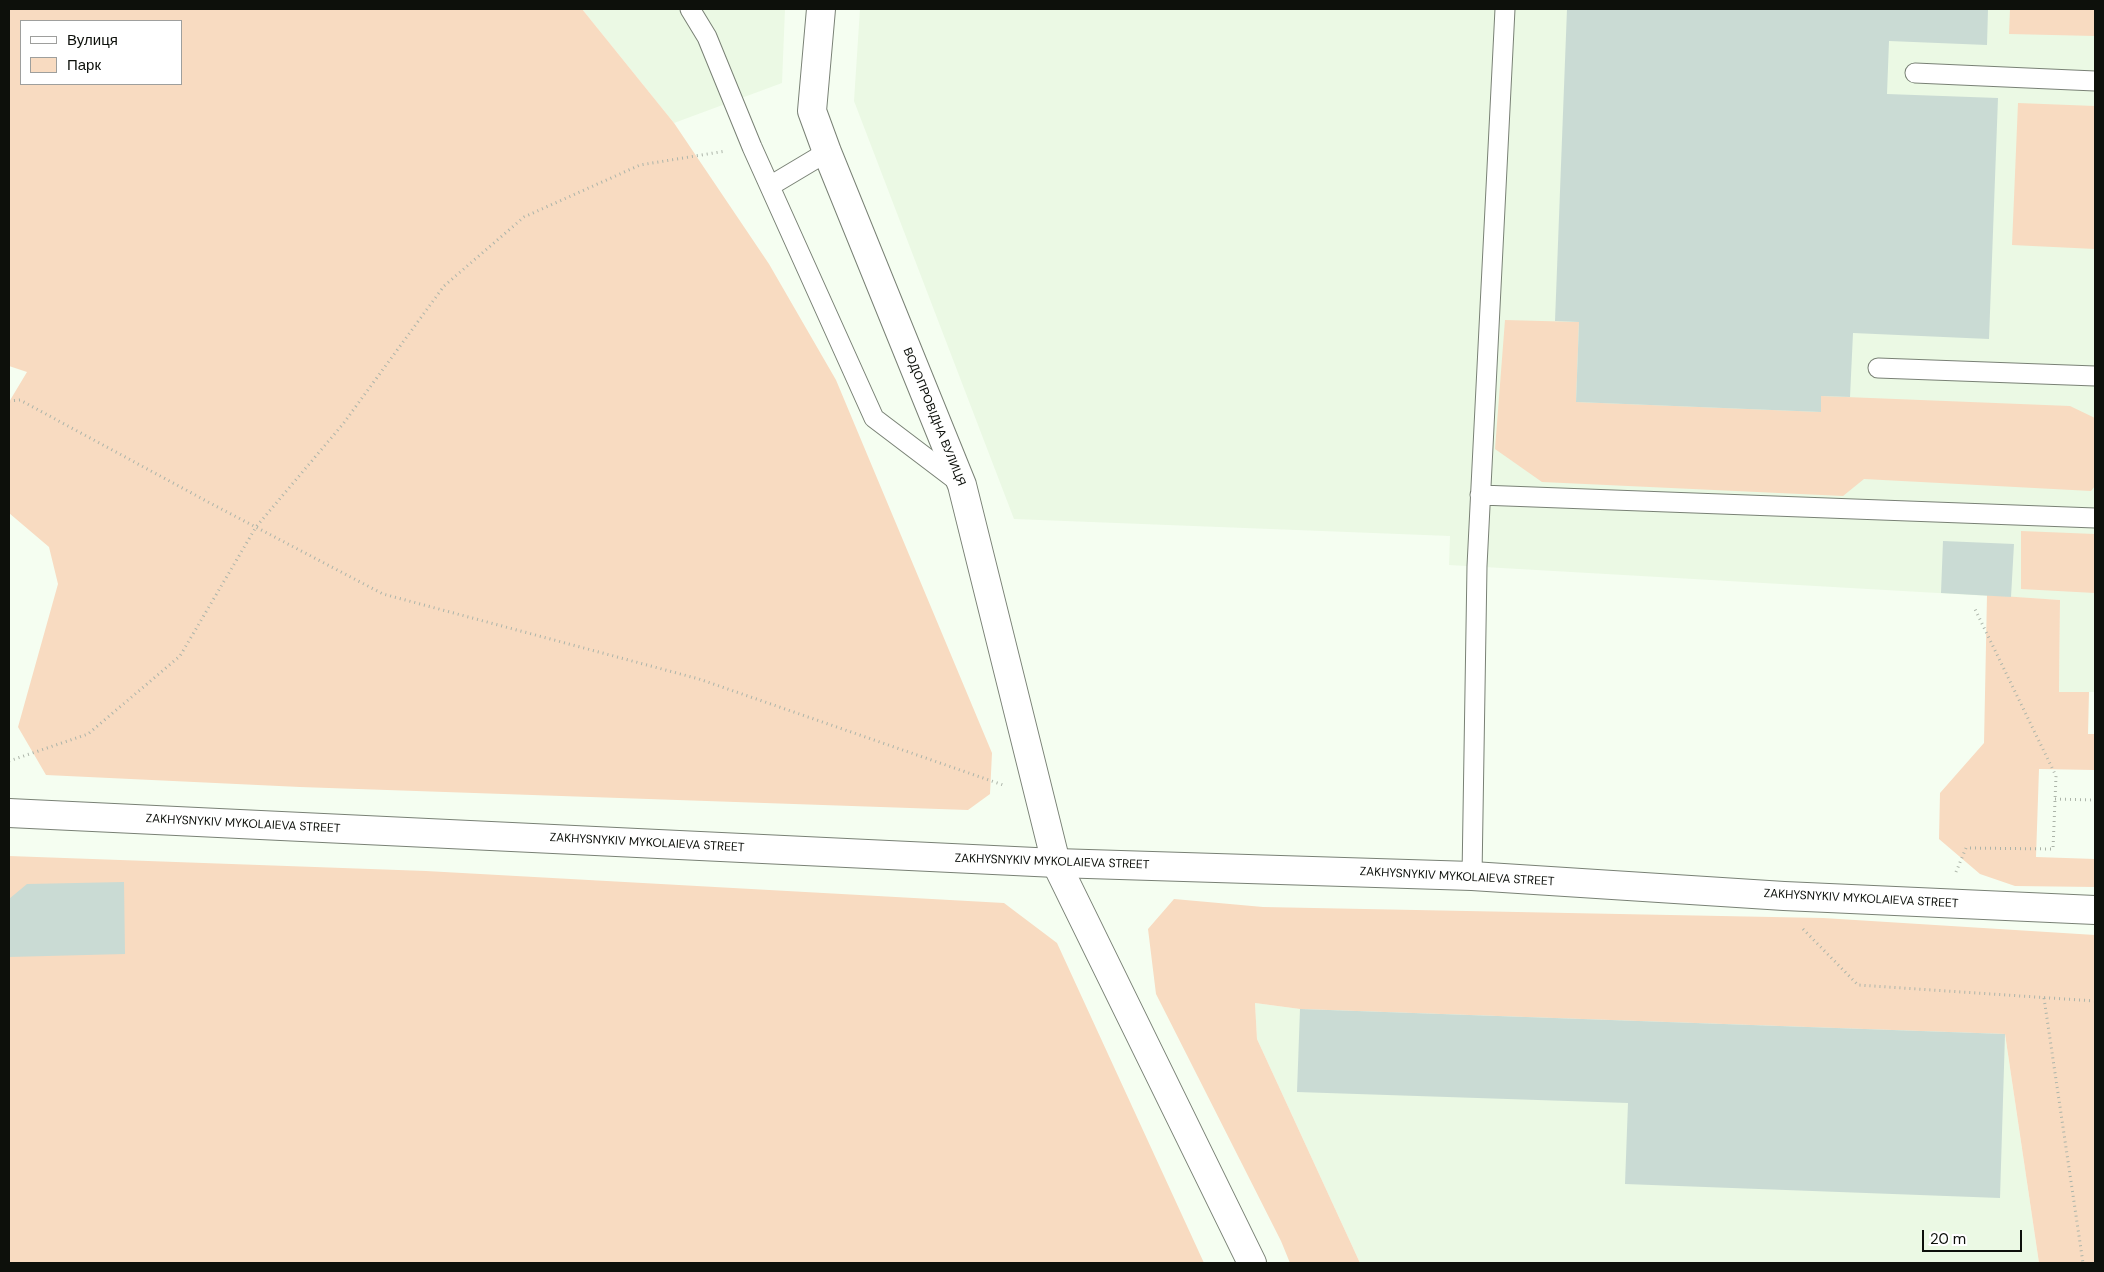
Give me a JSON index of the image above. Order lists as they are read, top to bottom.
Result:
{
  "streets": {
    "street": ["ВОДОПРОВІДНА ВУЛИЦЯ", "ZAKHYSNYKIV MYKOLAIEVA STREET"]
  },
  "crossings": [
    ["ВОДОПРОВІДНА ВУЛИЦЯ", "ZAKHYSNYKIV MYKOLAIEVA STREET"]
  ],
  "legend": ["Вулиця", "Парк"],
  "scale_bar": "20 m"
}
